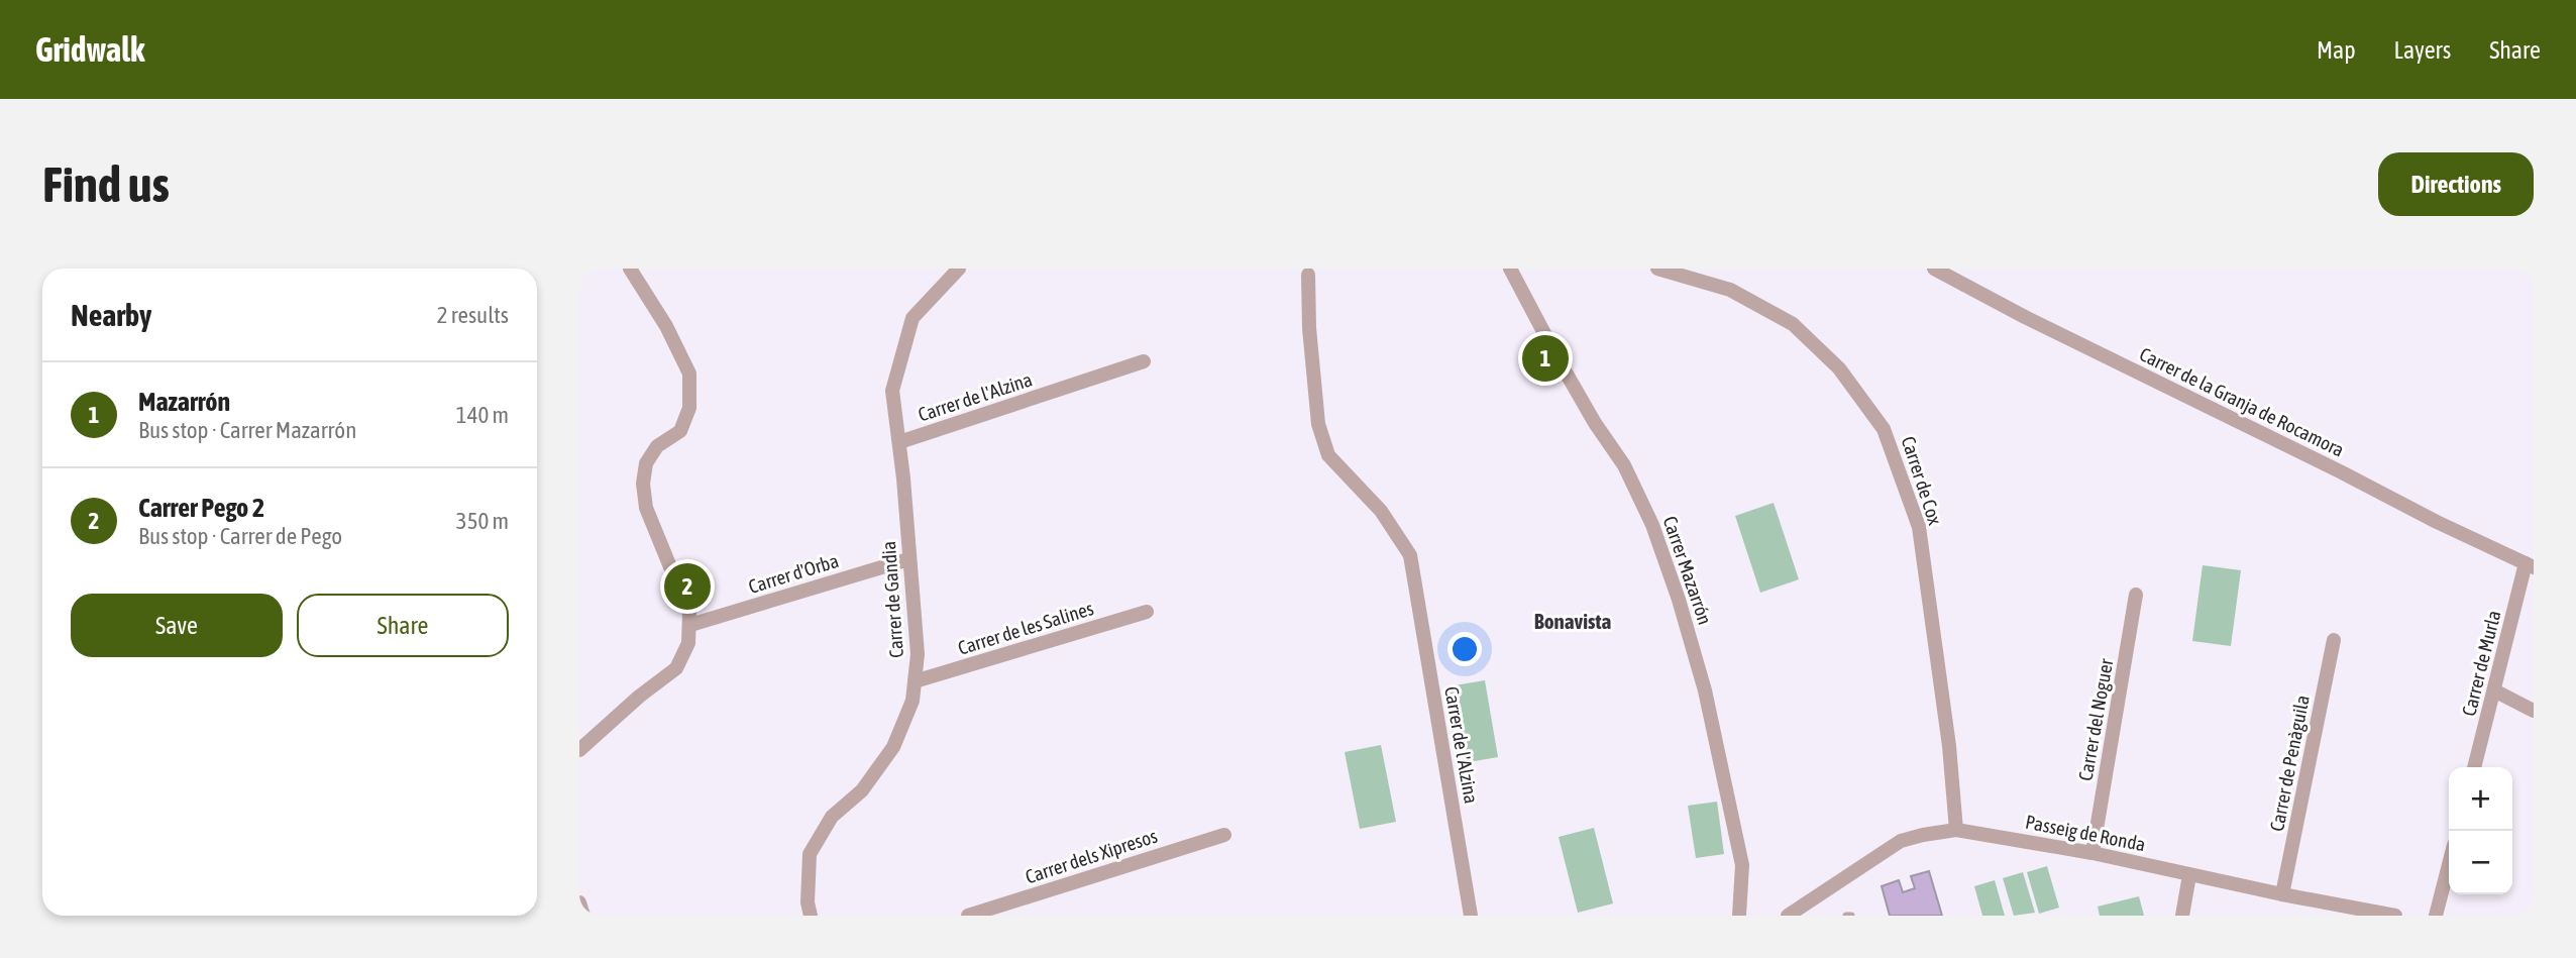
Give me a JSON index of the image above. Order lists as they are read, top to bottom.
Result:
{
  "streets": {
    "street": [
      "Carrer de l'Alzina",
      "Carrer de la Granja de Rocamora",
      "Carrer de Cox",
      "Carrer Mazarrón",
      "Carrer d'Orba",
      "Carrer de Gandia",
      "Carrer de les Salines",
      "Carrer de Murla",
      "Carrer del Noguer",
      "Carrer de Penàguila",
      "Passeig de Ronda",
      "Carrer dels Xipresos"
    ]
  },
  "crossings": [
    ["Carrer de l'Alzina", "Carrer de Gandia"],
    ["Carrer de la Granja de Rocamora", "Carrer de Murla"],
    ["Carrer de Cox", "Passeig de Ronda"],
    ["Carrer d'Orba", "Carrer de Gandia"],
    ["Carrer de Gandia", "Carrer de les Salines"],
    ["Carrer del Noguer", "Passeig de Ronda"],
    ["Carrer de Penàguila", "Passeig de Ronda"]
  ],
  "districts": ["Bonavista"],
  "page": {
    "header": "Gridwalk",
    "nav": ["Map", "Layers", "Share"],
    "buttons": [
      "Directions",
      ["Save", "Share"]
    ],
    "title": "Find us",
    "heading": ["Nearby", "2 results"],
    "pins": ["1", "2"],
    "list": [
      {
        "mark": "1",
        "name": "Mazarrón",
        "note": "Bus stop · Carrer Mazarrón",
        "value": "140 m"
      },
      {
        "mark": "2",
        "name": "Carrer Pego 2",
        "note": "Bus stop · Carrer de Pego",
        "value": "350 m"
      }
    ],
    "map_buttons": ["+", "−"]
  }
}
